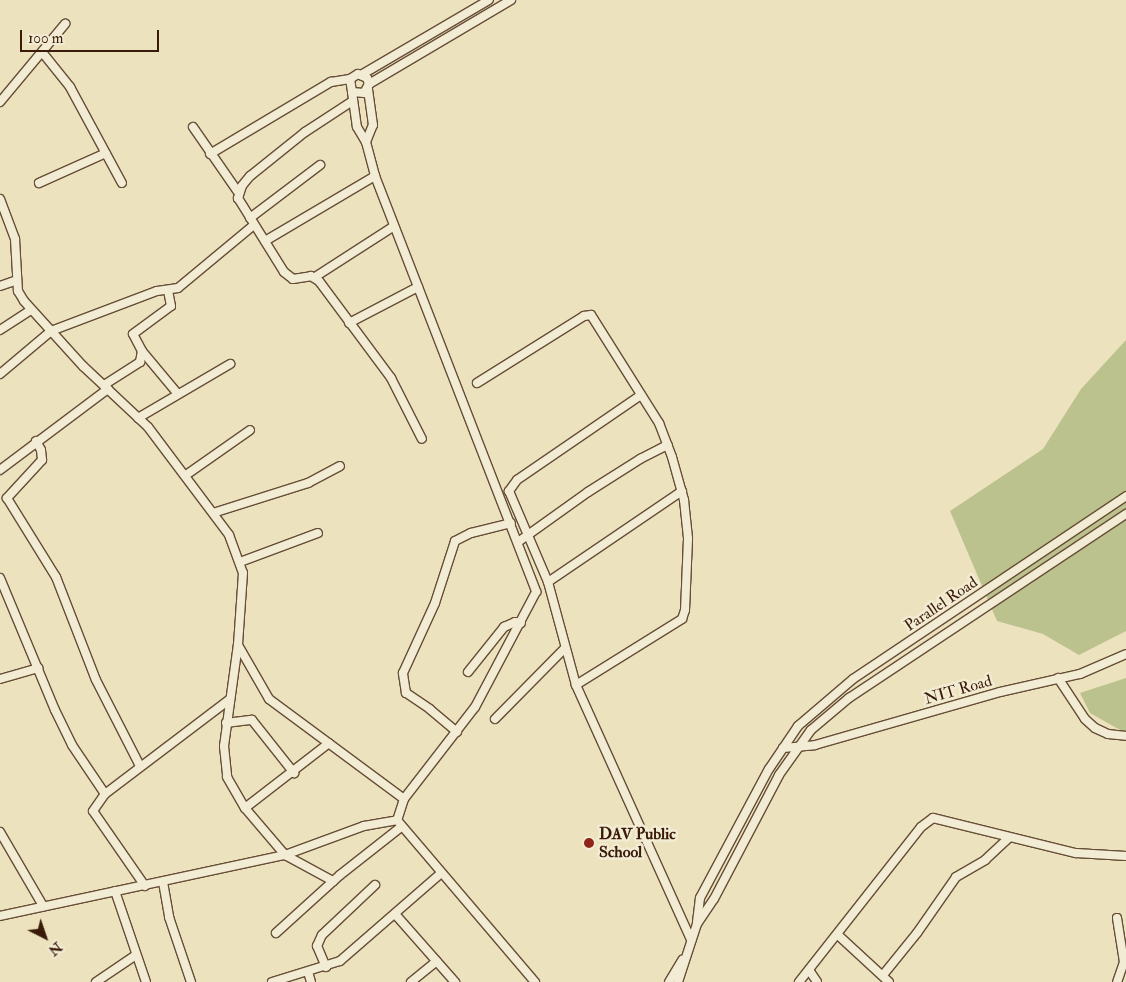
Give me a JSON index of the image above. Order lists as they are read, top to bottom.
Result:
{
  "streets": {
    "street": ["Parallel Road", "NIT Road"]
  },
  "crossings": [
    ["Parallel Road", "NIT Road"]
  ],
  "places": ["DAV Public School"],
  "scale_bar": "100 m",
  "north": "bottom right"
}
